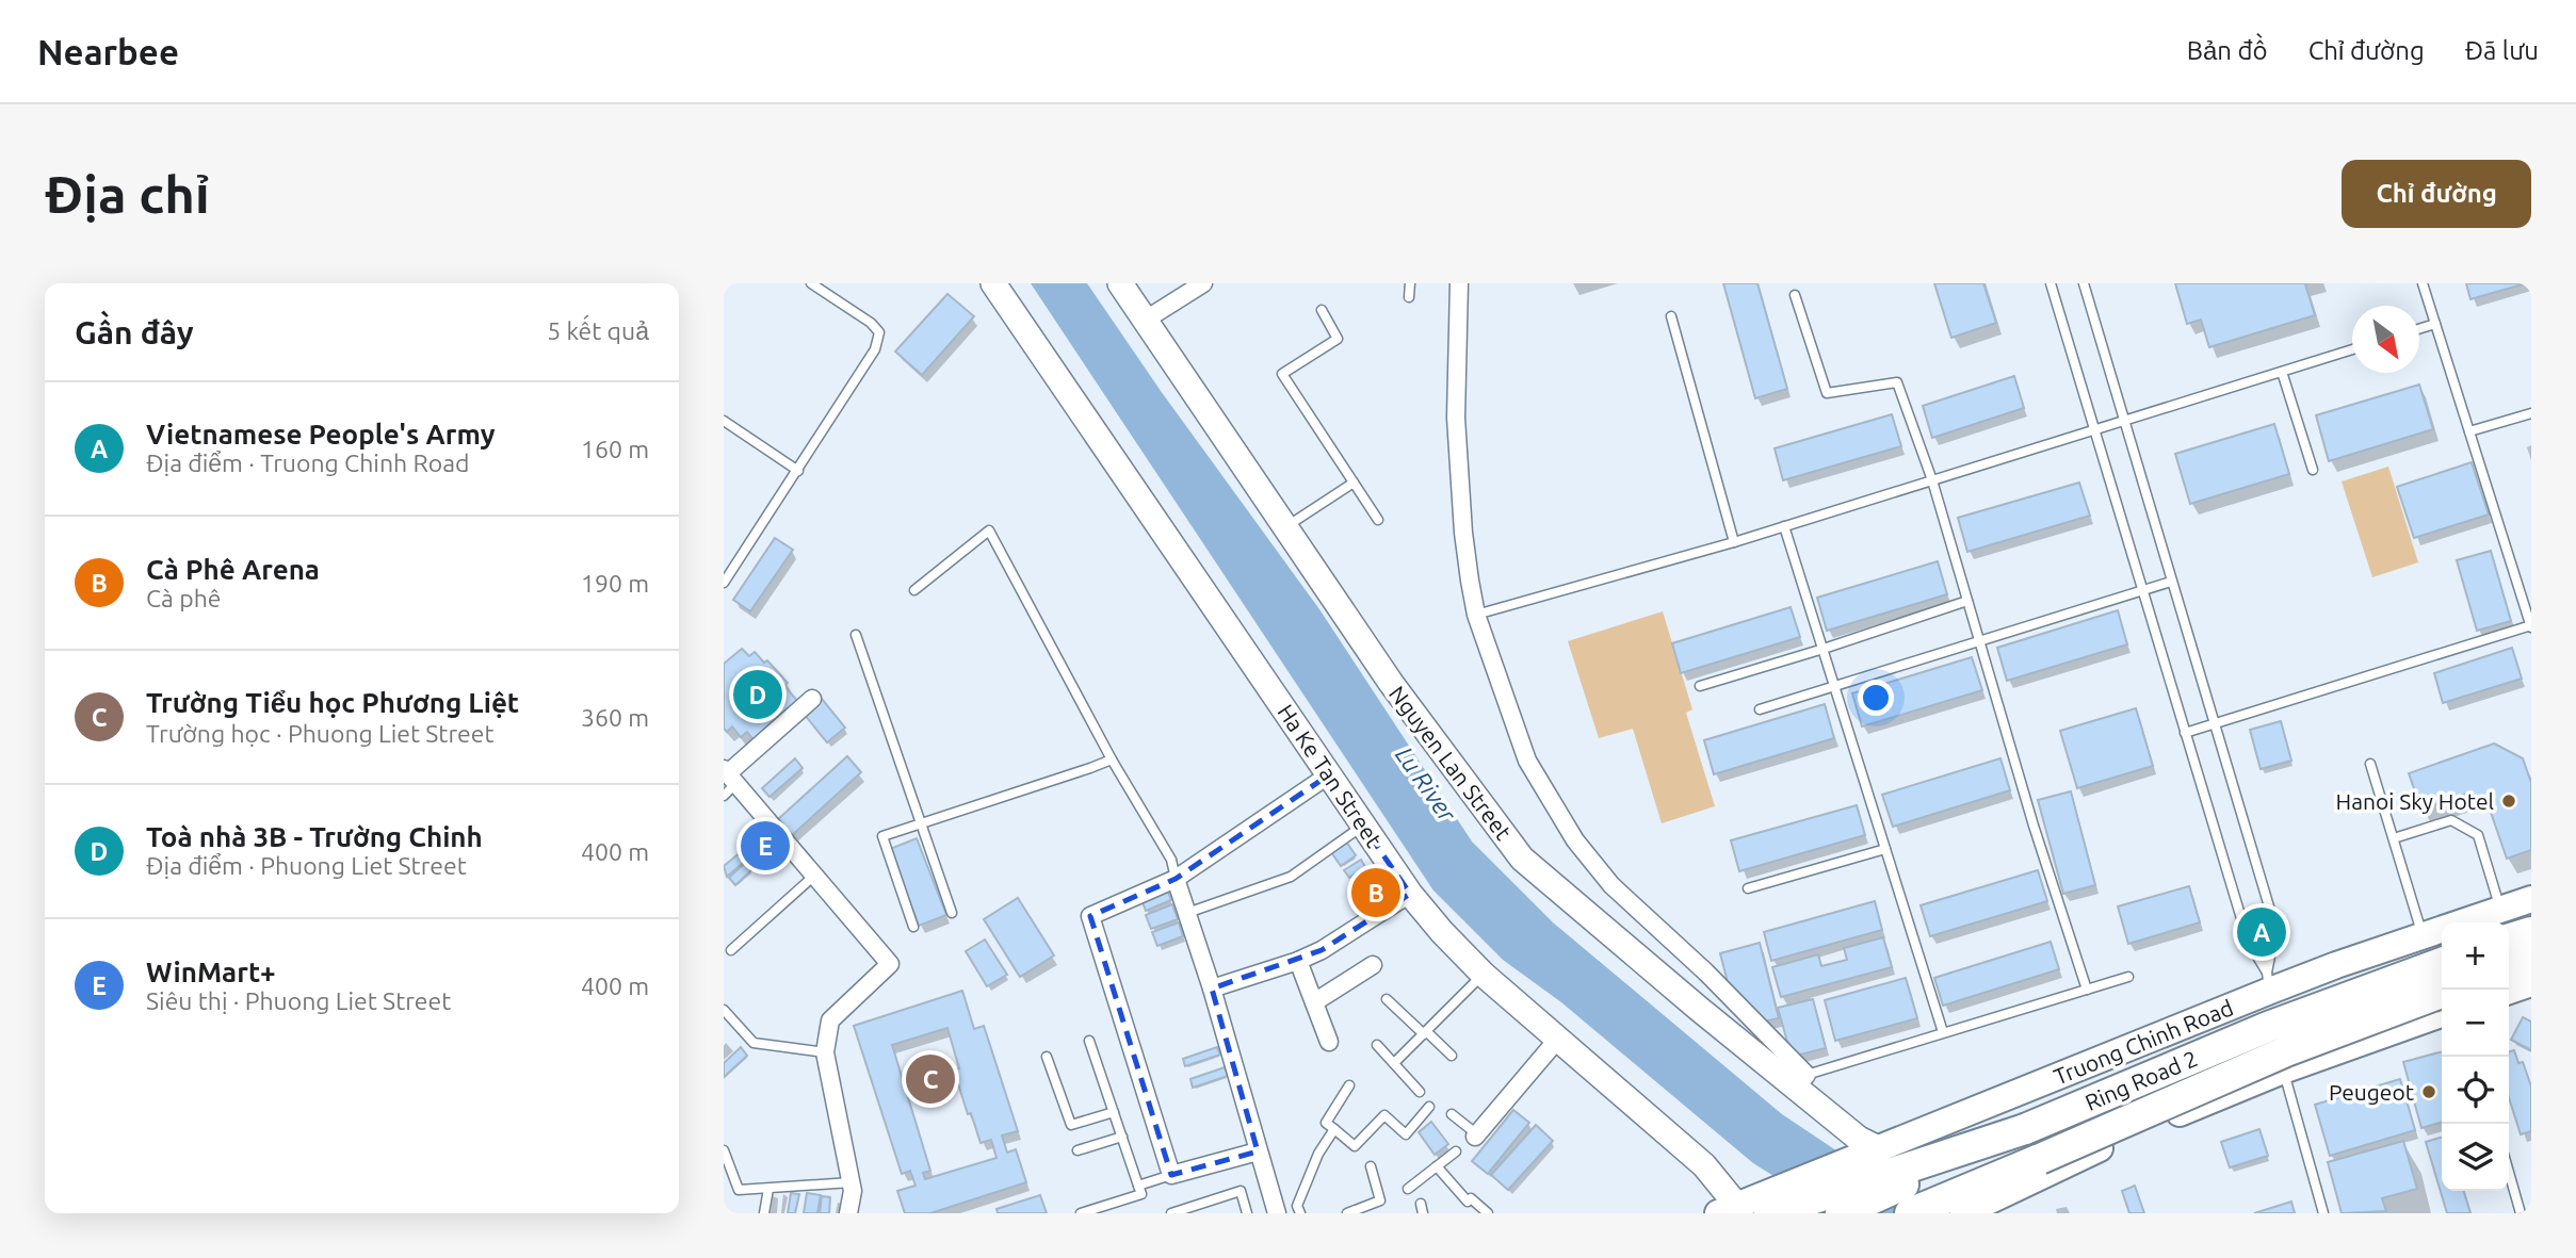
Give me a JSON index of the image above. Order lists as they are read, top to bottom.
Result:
{
  "streets": {
    "highway": ["Ring Road 2"],
    "main road": ["Truong Chinh Road"],
    "street": ["Nguyen Lan Street", "Ha Ke Tan Street"]
  },
  "crossings": [
    ["Nguyen Lan Street", "Truong Chinh Road"],
    ["Ha Ke Tan Street", "Truong Chinh Road"]
  ],
  "water": ["Lu River"],
  "places": ["Hanoi Sky Hotel", "Peugeot"],
  "north": "bottom right",
  "page": {
    "header": "Nearbee",
    "nav": ["Bản đồ", "Chỉ đường", "Đã lưu"],
    "buttons": "Chỉ đường",
    "title": "Địa chỉ",
    "heading": ["Gần đây", "5 kết quả"],
    "list": [
      {
        "mark": "A",
        "name": "Vietnamese People's Army",
        "note": "Địa điểm · Truong Chinh Road",
        "value": "160 m"
      },
      {
        "mark": "B",
        "name": "Cà Phê Arena",
        "note": "Cà phê",
        "value": "190 m"
      },
      {
        "mark": "C",
        "name": "Trường Tiểu học Phương Liệt",
        "note": "Trường học · Phuong Liet Street",
        "value": "360 m"
      },
      {
        "mark": "D",
        "name": "Toà nhà 3B - Trường Chinh",
        "note": "Địa điểm · Phuong Liet Street",
        "value": "400 m"
      },
      {
        "mark": "E",
        "name": "WinMart+",
        "note": "Siêu thị · Phuong Liet Street",
        "value": "400 m"
      }
    ],
    "pins": [
      "D",
      "E",
      "B",
      "A",
      "C"
    ],
    "map_buttons": ["+", "−"]
  }
}
